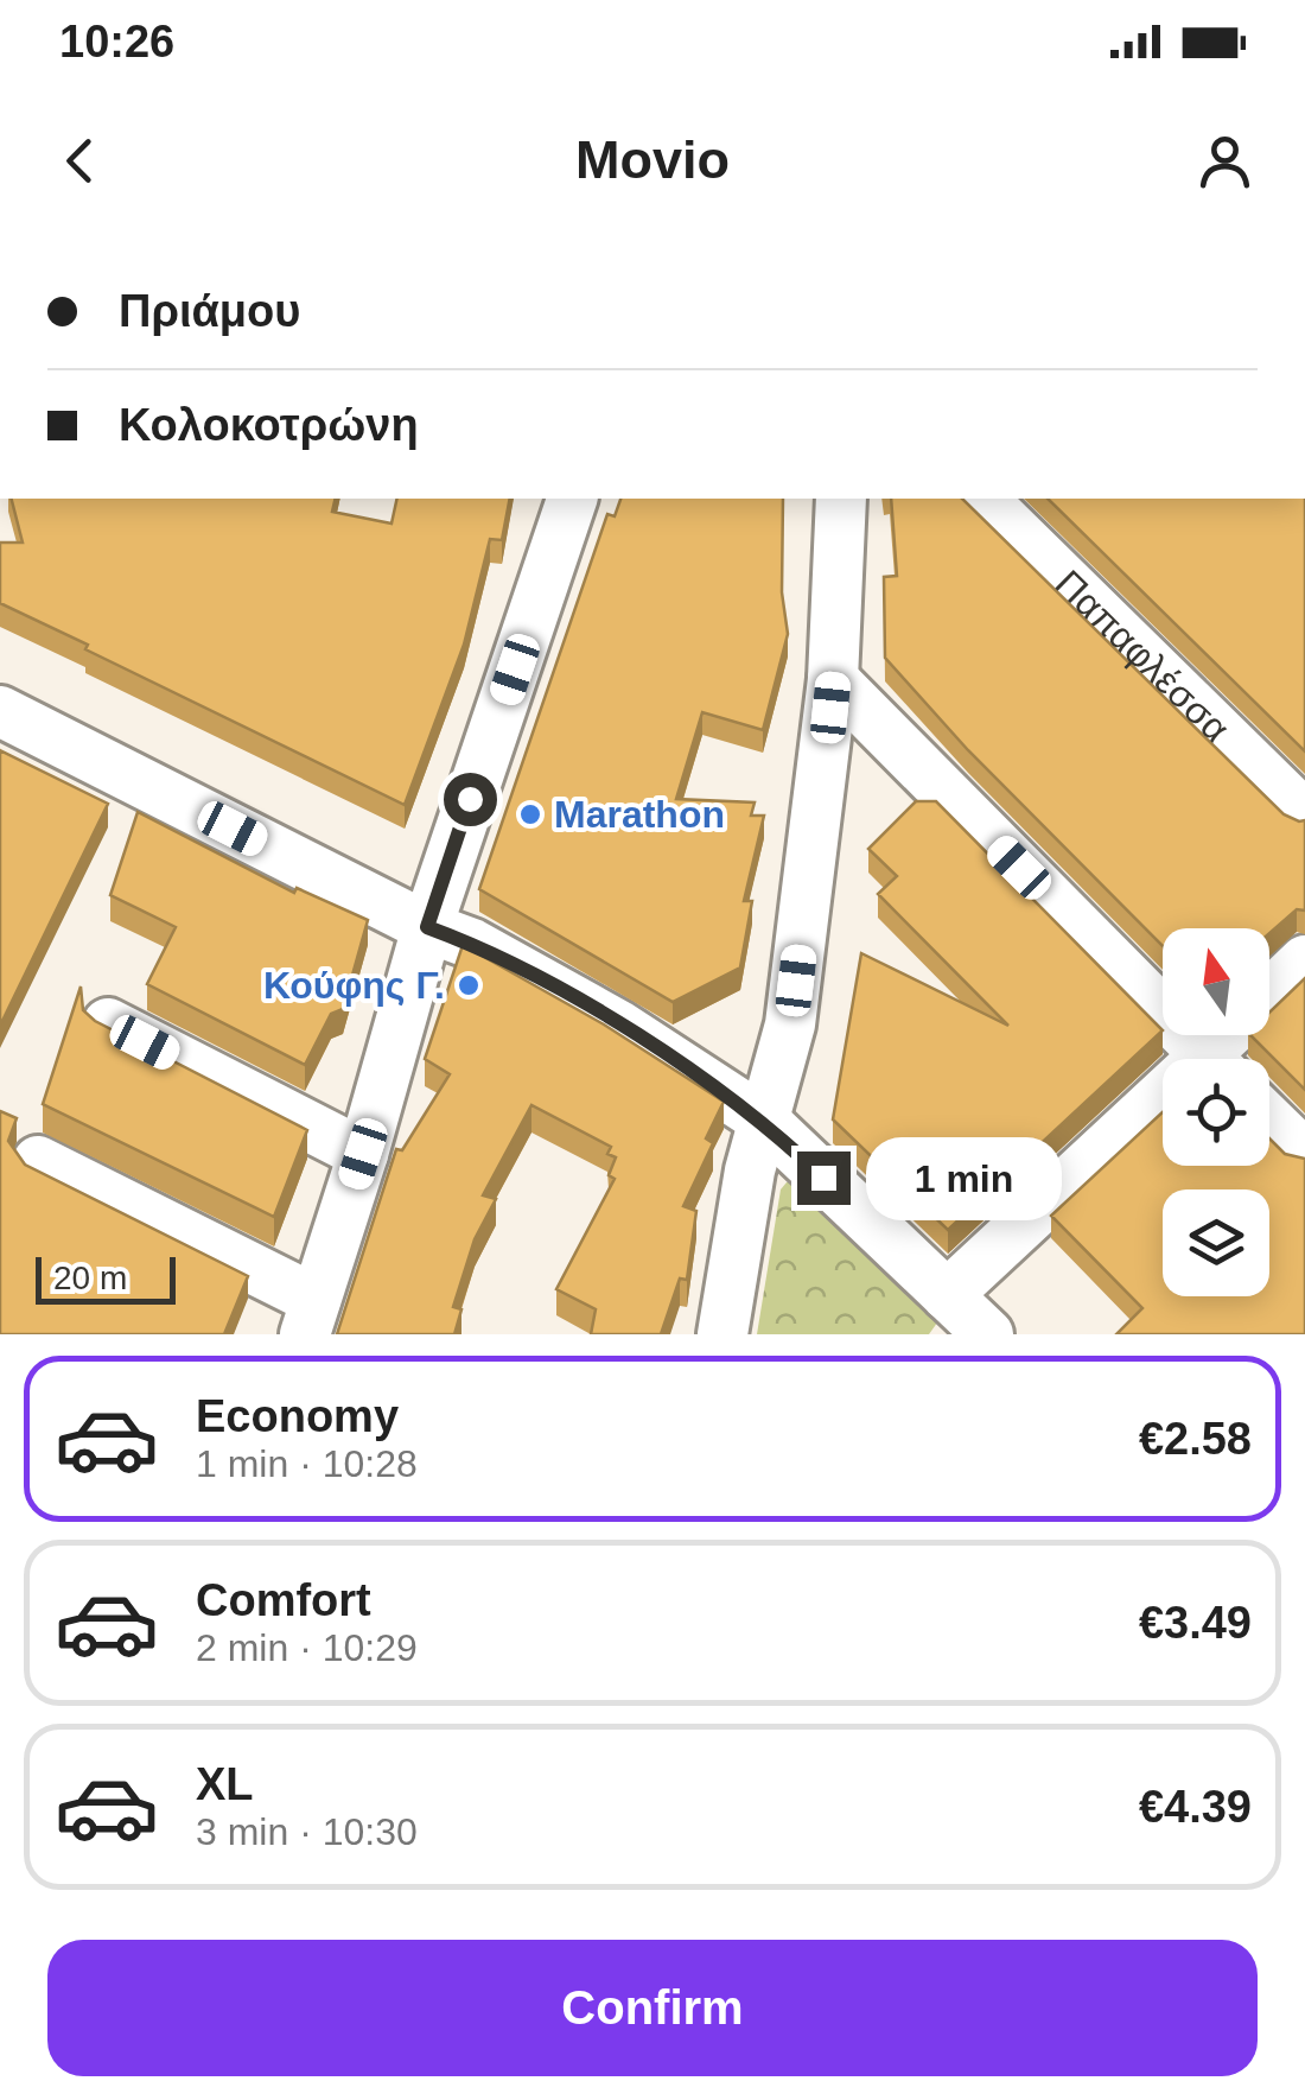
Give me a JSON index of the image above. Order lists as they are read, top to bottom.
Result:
{
  "streets": {
    "street": ["Παπαφλέσσα"]
  },
  "places": ["Marathon", "Κούφης Γ."],
  "scale_bar": "20 m",
  "north": "top",
  "page": {
    "status": "10:26",
    "header": "Movio",
    "banner": ["Πριάμου", "Κολοκοτρώνη"],
    "bubble": "1 min",
    "scale": "20 m",
    "list": [
      {
        "name": "Economy",
        "note": "1 min · 10:28",
        "value": "€2.58"
      },
      {
        "name": "Comfort",
        "note": "2 min · 10:29",
        "value": "€3.49"
      },
      {
        "name": "XL",
        "note": "3 min · 10:30",
        "value": "€4.39"
      }
    ],
    "buttons": "Confirm"
  }
}
